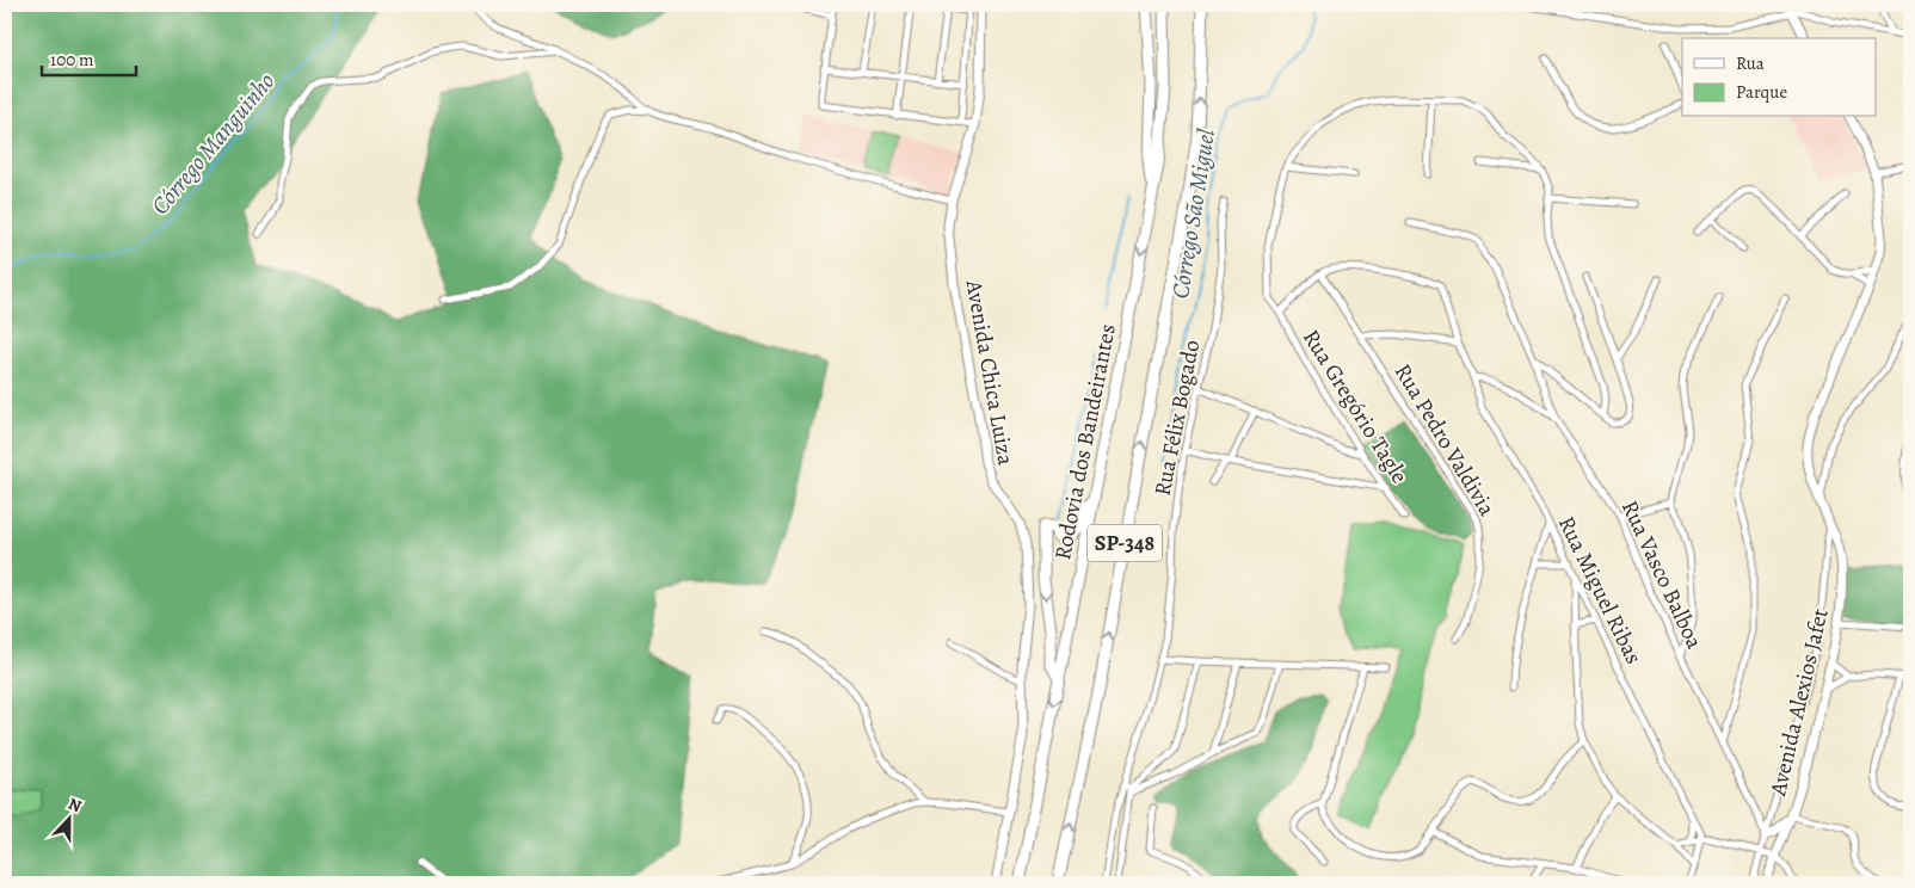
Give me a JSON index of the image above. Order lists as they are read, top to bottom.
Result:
{
  "streets": {
    "highway": ["Rodovia dos Bandeirantes", "SP-348"],
    "main road": ["Avenida Chica Luiza", "Avenida Alexios Jafet"],
    "street": [
      "Rua Gregório Tagle",
      "Rua Félix Bogado",
      "Rua Pedro Valdivia",
      "Rua Vasco Balboa",
      "Rua Miguel Ribas"
    ]
  },
  "crossings": [
    ["Rua Pedro Valdivia", "Rua Miguel Ribas"],
    ["Rua Vasco Balboa", "Avenida Alexios Jafet"]
  ],
  "water": ["Córrego Manguinho", "Córrego São Miguel"],
  "legend": ["Rua", "Parque"],
  "scale_bar": "100 m",
  "north": "top"
}
